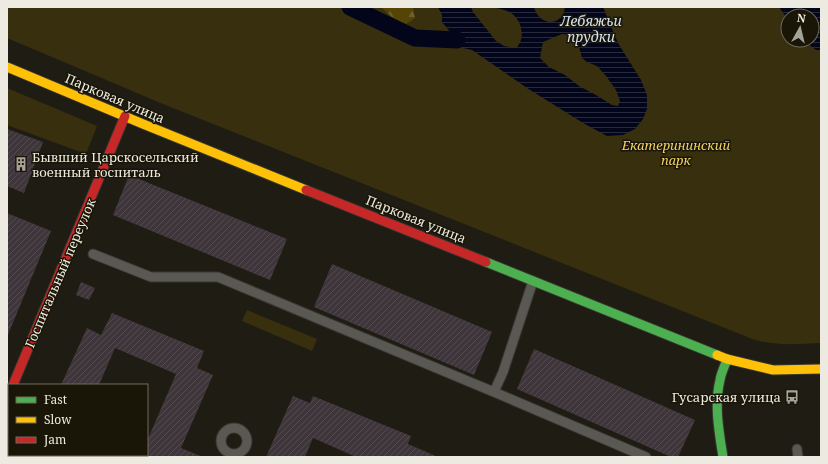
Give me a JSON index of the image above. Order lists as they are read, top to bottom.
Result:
{
  "streets": {
    "main road": ["Парковая улица", "Госпитальный переулок"]
  },
  "crossings": [
    ["Парковая улица", "Госпитальный переулок"]
  ],
  "water": ["Лебяжьи прудки"],
  "parks": ["Екатерининский парк"],
  "places": {
    "building": ["Бывший Царскосельский военный госпиталь"],
    "bus stop": ["Гусарская улица"]
  },
  "legend": ["Fast", "Slow", "Jam"],
  "north": "top"
}
